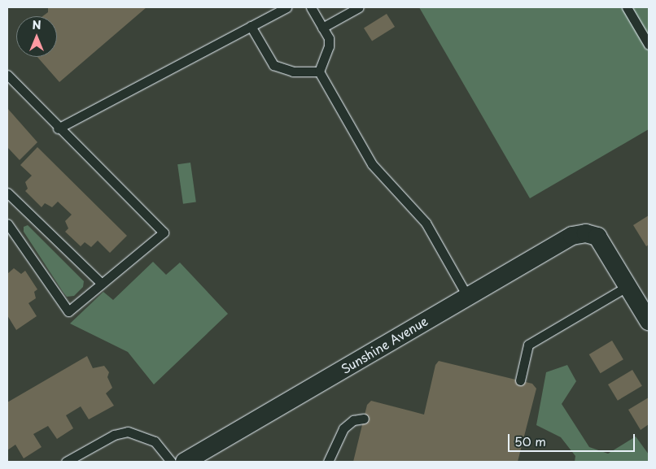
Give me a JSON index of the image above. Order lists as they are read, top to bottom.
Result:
{
  "streets": {
    "street": ["Sunshine Avenue"]
  },
  "scale_bar": "50 m",
  "north": "top"
}
